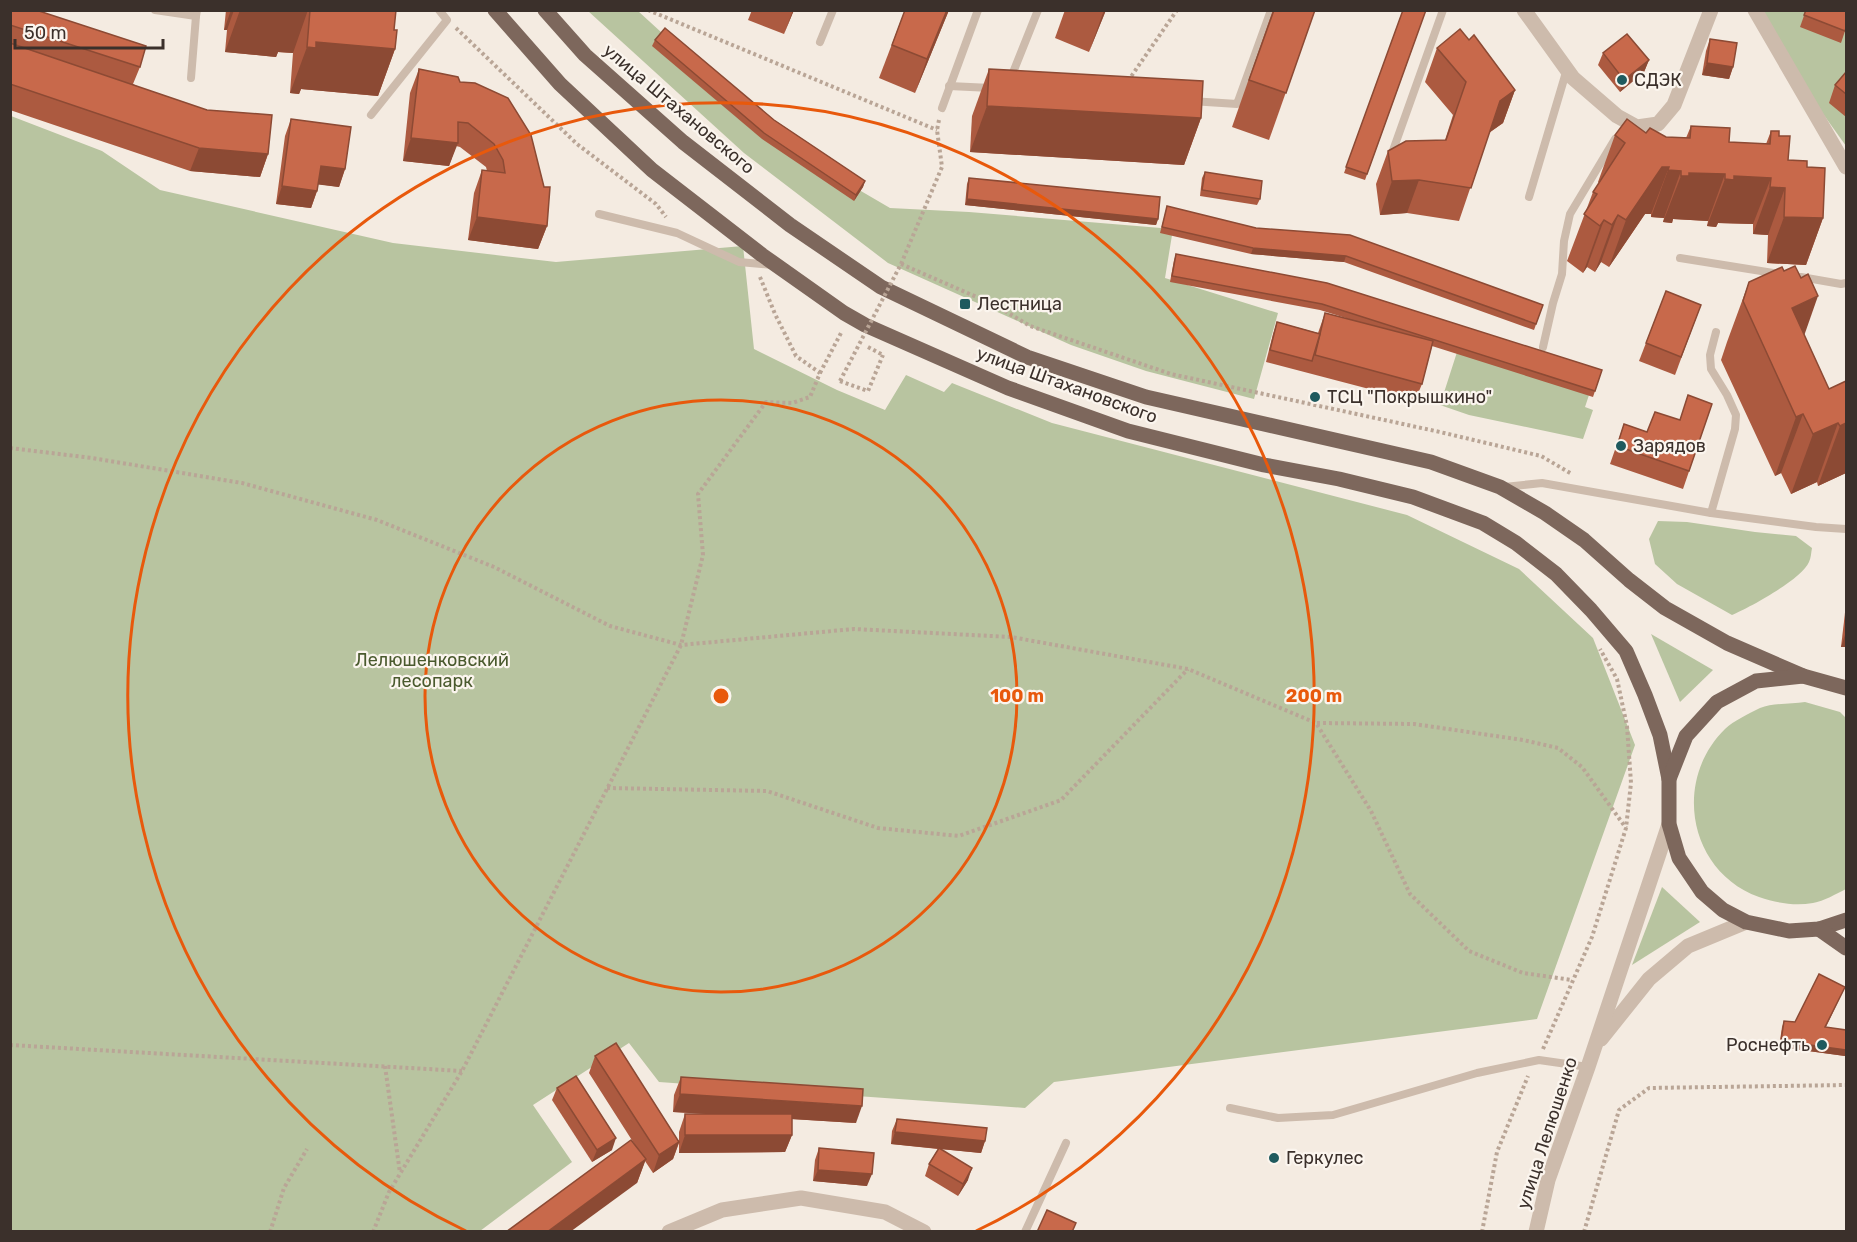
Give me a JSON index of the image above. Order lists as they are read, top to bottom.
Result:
{
  "streets": {
    "main road": ["улица Штахановского"],
    "street": ["улица Лелюшенко"]
  },
  "parks": ["Лелюшенковский лесопарк"],
  "places": {
    "other": [
      "СДЭК",
      "ТСЦ \"Покрышкино\"",
      "Зарядов",
      "Роснефть",
      "Геркулес"
    ],
    "transit": ["Лестница"]
  },
  "scale_bar": "50 m",
  "rings": ["100 m", "200 m"]
}
